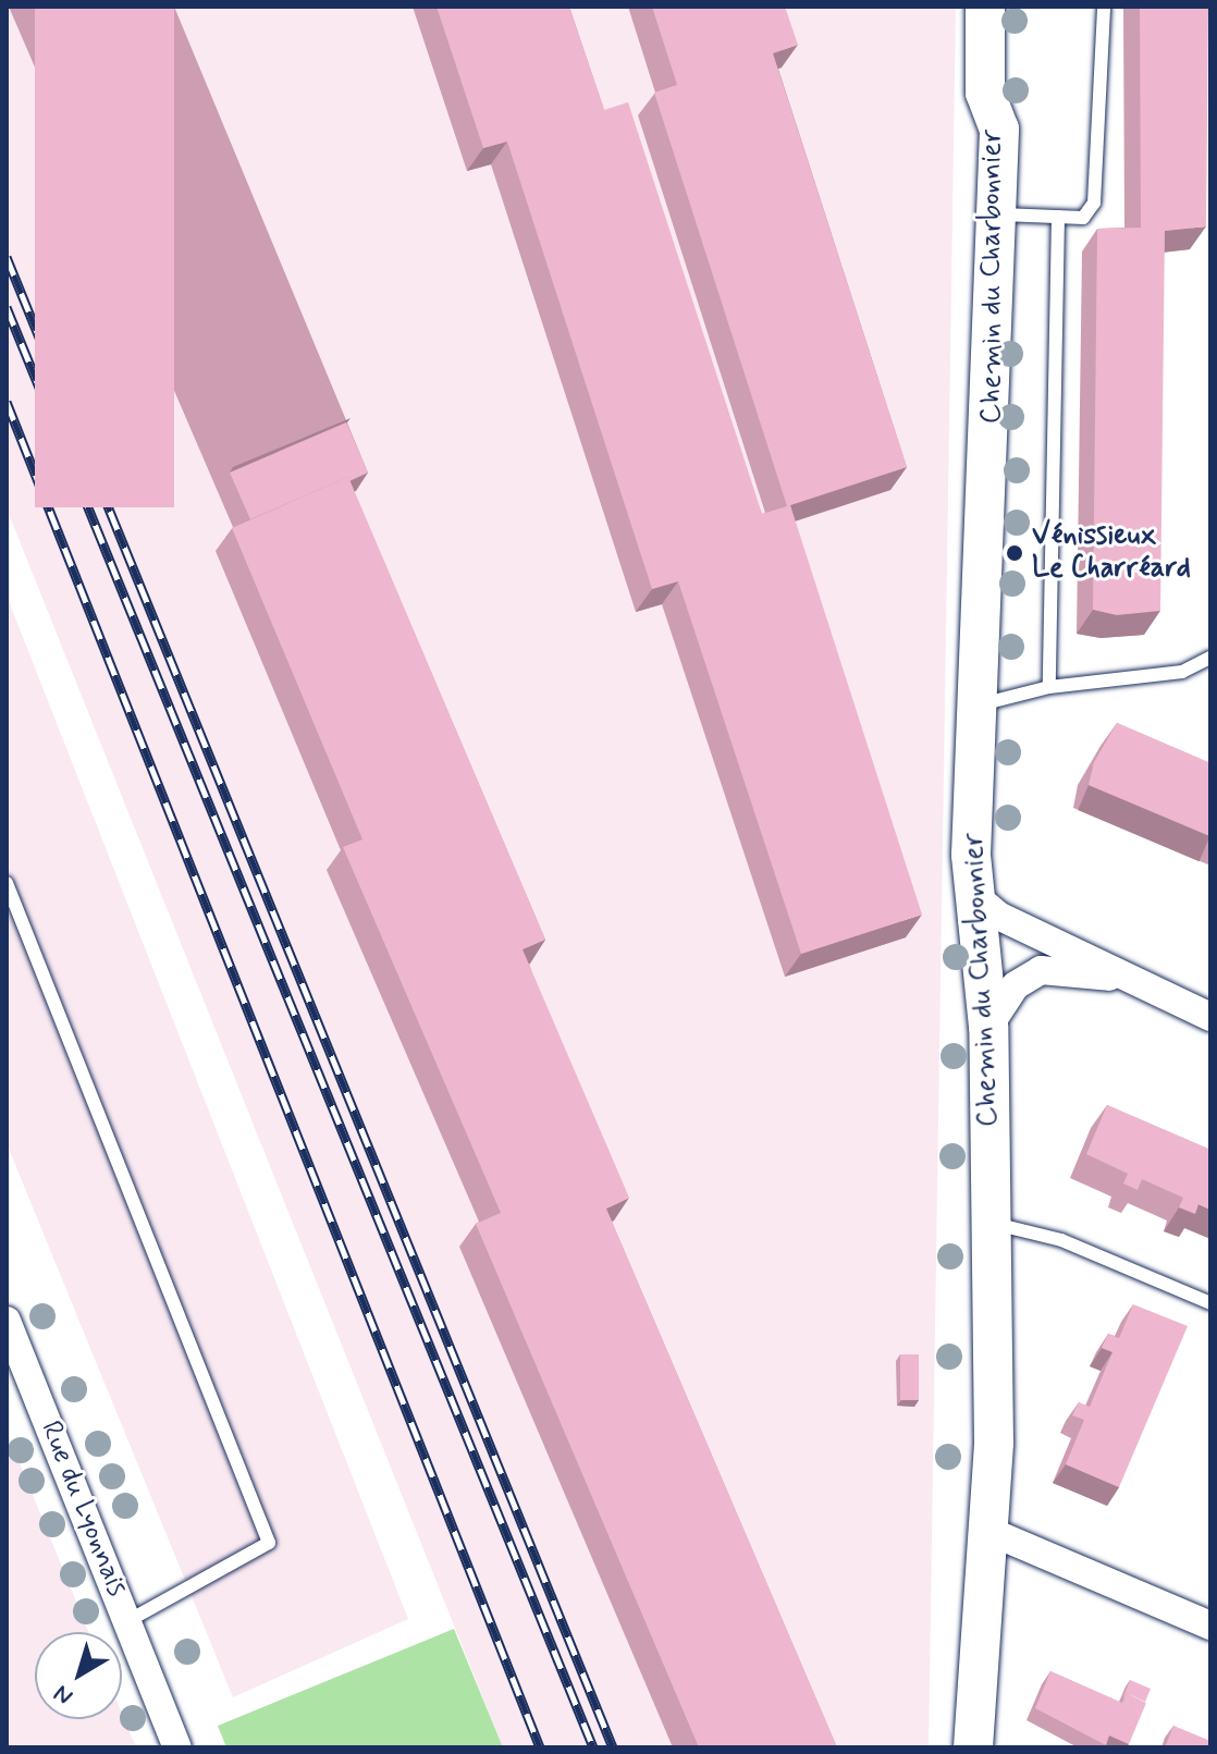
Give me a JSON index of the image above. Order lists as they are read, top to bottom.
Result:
{
  "streets": {
    "street": ["Chemin du Charbonnier", "Rue du Lyonnais"]
  },
  "places": ["Vénissieux Le Charréard"],
  "north": "bottom left"
}
